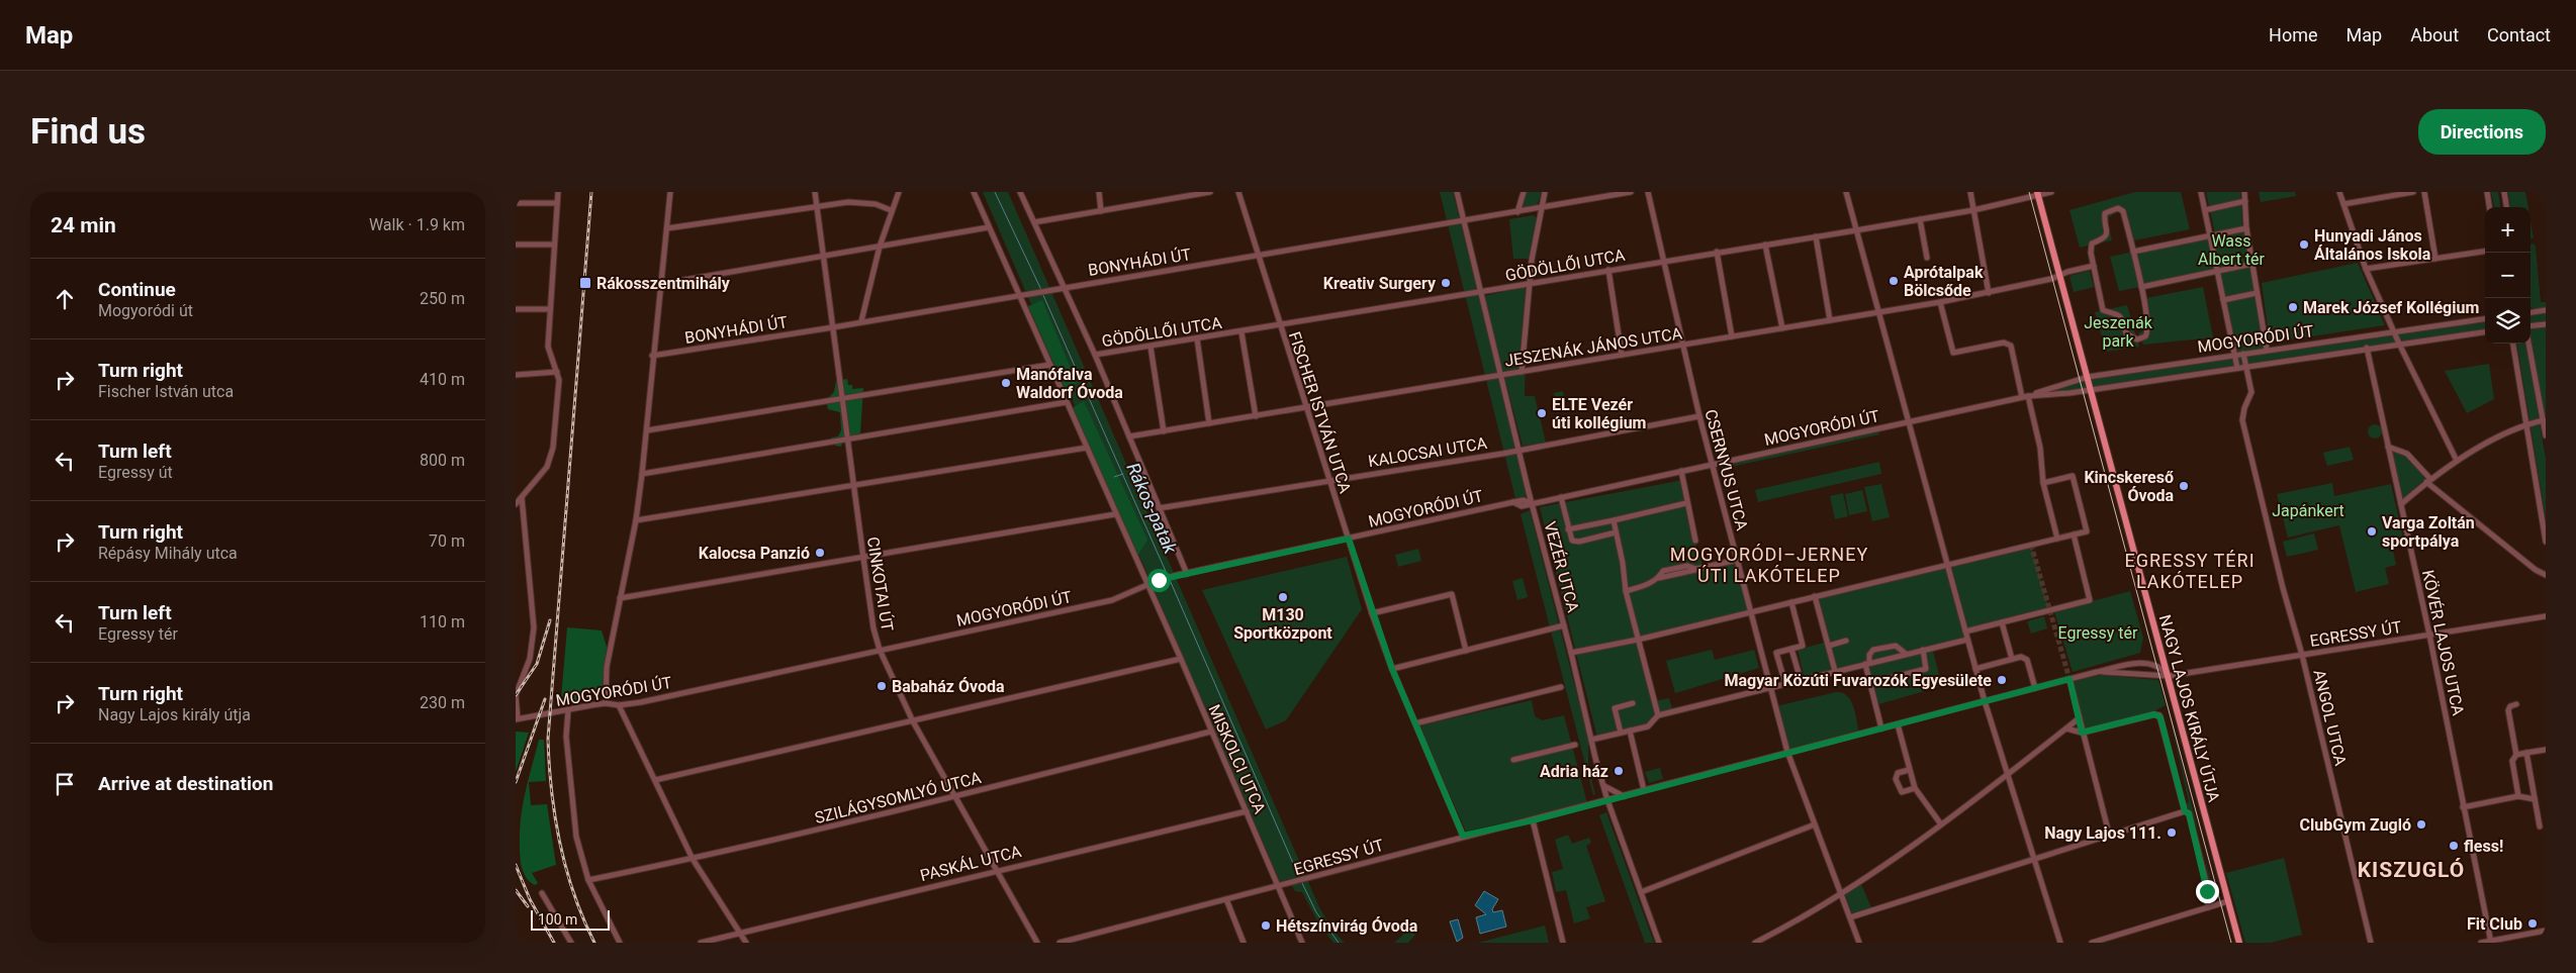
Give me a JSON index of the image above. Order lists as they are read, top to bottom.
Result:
{
  "streets": {
    "main road": ["NAGY LAJOS KIRÁLY ÚTJA"],
    "street": [
      "BONYHÁDI ÚT",
      "GÖDÖLLŐI UTCA",
      "MOGYORÓDI ÚT",
      "JESZENÁK JÁNOS UTCA",
      "FISCHER ISTVÁN UTCA",
      "KALOCSAI UTCA",
      "CSERNYUS UTCA",
      "VEZÉR UTCA",
      "CINKOTAI ÚT",
      "EGRESSY ÚT",
      "KÖVÉR LAJOS UTCA",
      "ANGOL UTCA",
      "MISKOLCI UTCA",
      "SZILÁGYSOMLYÓ UTCA",
      "PASKÁL UTCA"
    ]
  },
  "crossings": [
    ["BONYHÁDI ÚT", "FISCHER ISTVÁN UTCA"],
    ["BONYHÁDI ÚT", "VEZÉR UTCA"],
    ["BONYHÁDI ÚT", "CINKOTAI ÚT"],
    ["BONYHÁDI ÚT", "MISKOLCI UTCA"],
    ["GÖDÖLLŐI UTCA", "FISCHER ISTVÁN UTCA"],
    ["GÖDÖLLŐI UTCA", "CSERNYUS UTCA"],
    ["GÖDÖLLŐI UTCA", "VEZÉR UTCA"],
    ["GÖDÖLLŐI UTCA", "NAGY LAJOS KIRÁLY ÚTJA"],
    ["MOGYORÓDI ÚT", "FISCHER ISTVÁN UTCA"],
    ["MOGYORÓDI ÚT", "CSERNYUS UTCA"],
    ["MOGYORÓDI ÚT", "VEZÉR UTCA"],
    ["MOGYORÓDI ÚT", "CINKOTAI ÚT"],
    ["MOGYORÓDI ÚT", "KÖVÉR LAJOS UTCA"],
    ["MOGYORÓDI ÚT", "NAGY LAJOS KIRÁLY ÚTJA"],
    ["MOGYORÓDI ÚT", "ANGOL UTCA"],
    ["MOGYORÓDI ÚT", "MISKOLCI UTCA"],
    ["JESZENÁK JÁNOS UTCA", "FISCHER ISTVÁN UTCA"],
    ["JESZENÁK JÁNOS UTCA", "CSERNYUS UTCA"],
    ["JESZENÁK JÁNOS UTCA", "VEZÉR UTCA"],
    ["JESZENÁK JÁNOS UTCA", "NAGY LAJOS KIRÁLY ÚTJA"],
    ["FISCHER ISTVÁN UTCA", "KALOCSAI UTCA"],
    ["FISCHER ISTVÁN UTCA", "EGRESSY ÚT"],
    ["KALOCSAI UTCA", "CSERNYUS UTCA"],
    ["KALOCSAI UTCA", "VEZÉR UTCA"],
    ["CSERNYUS UTCA", "EGRESSY ÚT"],
    ["VEZÉR UTCA", "EGRESSY ÚT"],
    ["CINKOTAI ÚT", "SZILÁGYSOMLYÓ UTCA"],
    ["CINKOTAI ÚT", "PASKÁL UTCA"],
    ["EGRESSY ÚT", "KÖVÉR LAJOS UTCA"],
    ["EGRESSY ÚT", "NAGY LAJOS KIRÁLY ÚTJA"],
    ["EGRESSY ÚT", "ANGOL UTCA"],
    ["EGRESSY ÚT", "MISKOLCI UTCA"],
    ["MISKOLCI UTCA", "SZILÁGYSOMLYÓ UTCA"],
    ["MISKOLCI UTCA", "PASKÁL UTCA"]
  ],
  "districts": ["MOGYORÓDI–JERNEY ÚTI LAKÓTELEP", "EGRESSY TÉRI LAKÓTELEP", "KISZUGLÓ"],
  "water": ["Rákos-patak"],
  "parks": [
    "Wass Albert tér",
    "Jeszenák park",
    "Japánkert",
    "Egressy tér"
  ],
  "places": {
    "other": [
      "Hunyadi János Általános Iskola",
      "Aprótalpak Bölcsőde",
      "Kreativ Surgery",
      "Marek József Kollégium",
      "Manófalva Waldorf Óvoda",
      "ELTE Vezér úti kollégium",
      "Kincskereső Óvoda",
      "Varga Zoltán sportpálya",
      "Kalocsa Panzió",
      "M130 Sportközpont",
      "Magyar Közúti Fuvarozók Egyesülete",
      "Babaház Óvoda",
      "Adria ház",
      "ClubGym Zugló",
      "Nagy Lajos 111.",
      "fless!",
      "Fit Club",
      "Hétszínvirág Óvoda"
    ],
    "transit": ["Rákosszentmihály"]
  },
  "scale_bar": "100 m",
  "page": {
    "header": "Map",
    "nav": [
      "Home",
      "Map",
      "About",
      "Contact"
    ],
    "buttons": "Directions",
    "title": "Find us",
    "heading": ["24 min", "Walk · 1.9 km"],
    "map_buttons": ["+", "−"],
    "list": [
      ["Continue", "Mogyoródi út", "250 m"],
      ["Turn right", "Fischer István utca", "410 m"],
      ["Turn left", "Egressy út", "800 m"],
      ["Turn right", "Répásy Mihály utca", "70 m"],
      ["Turn left", "Egressy tér", "110 m"],
      ["Turn right", "Nagy Lajos király útja", "230 m"],
      "Arrive at destination"
    ],
    "scale": "100 m"
  }
}
